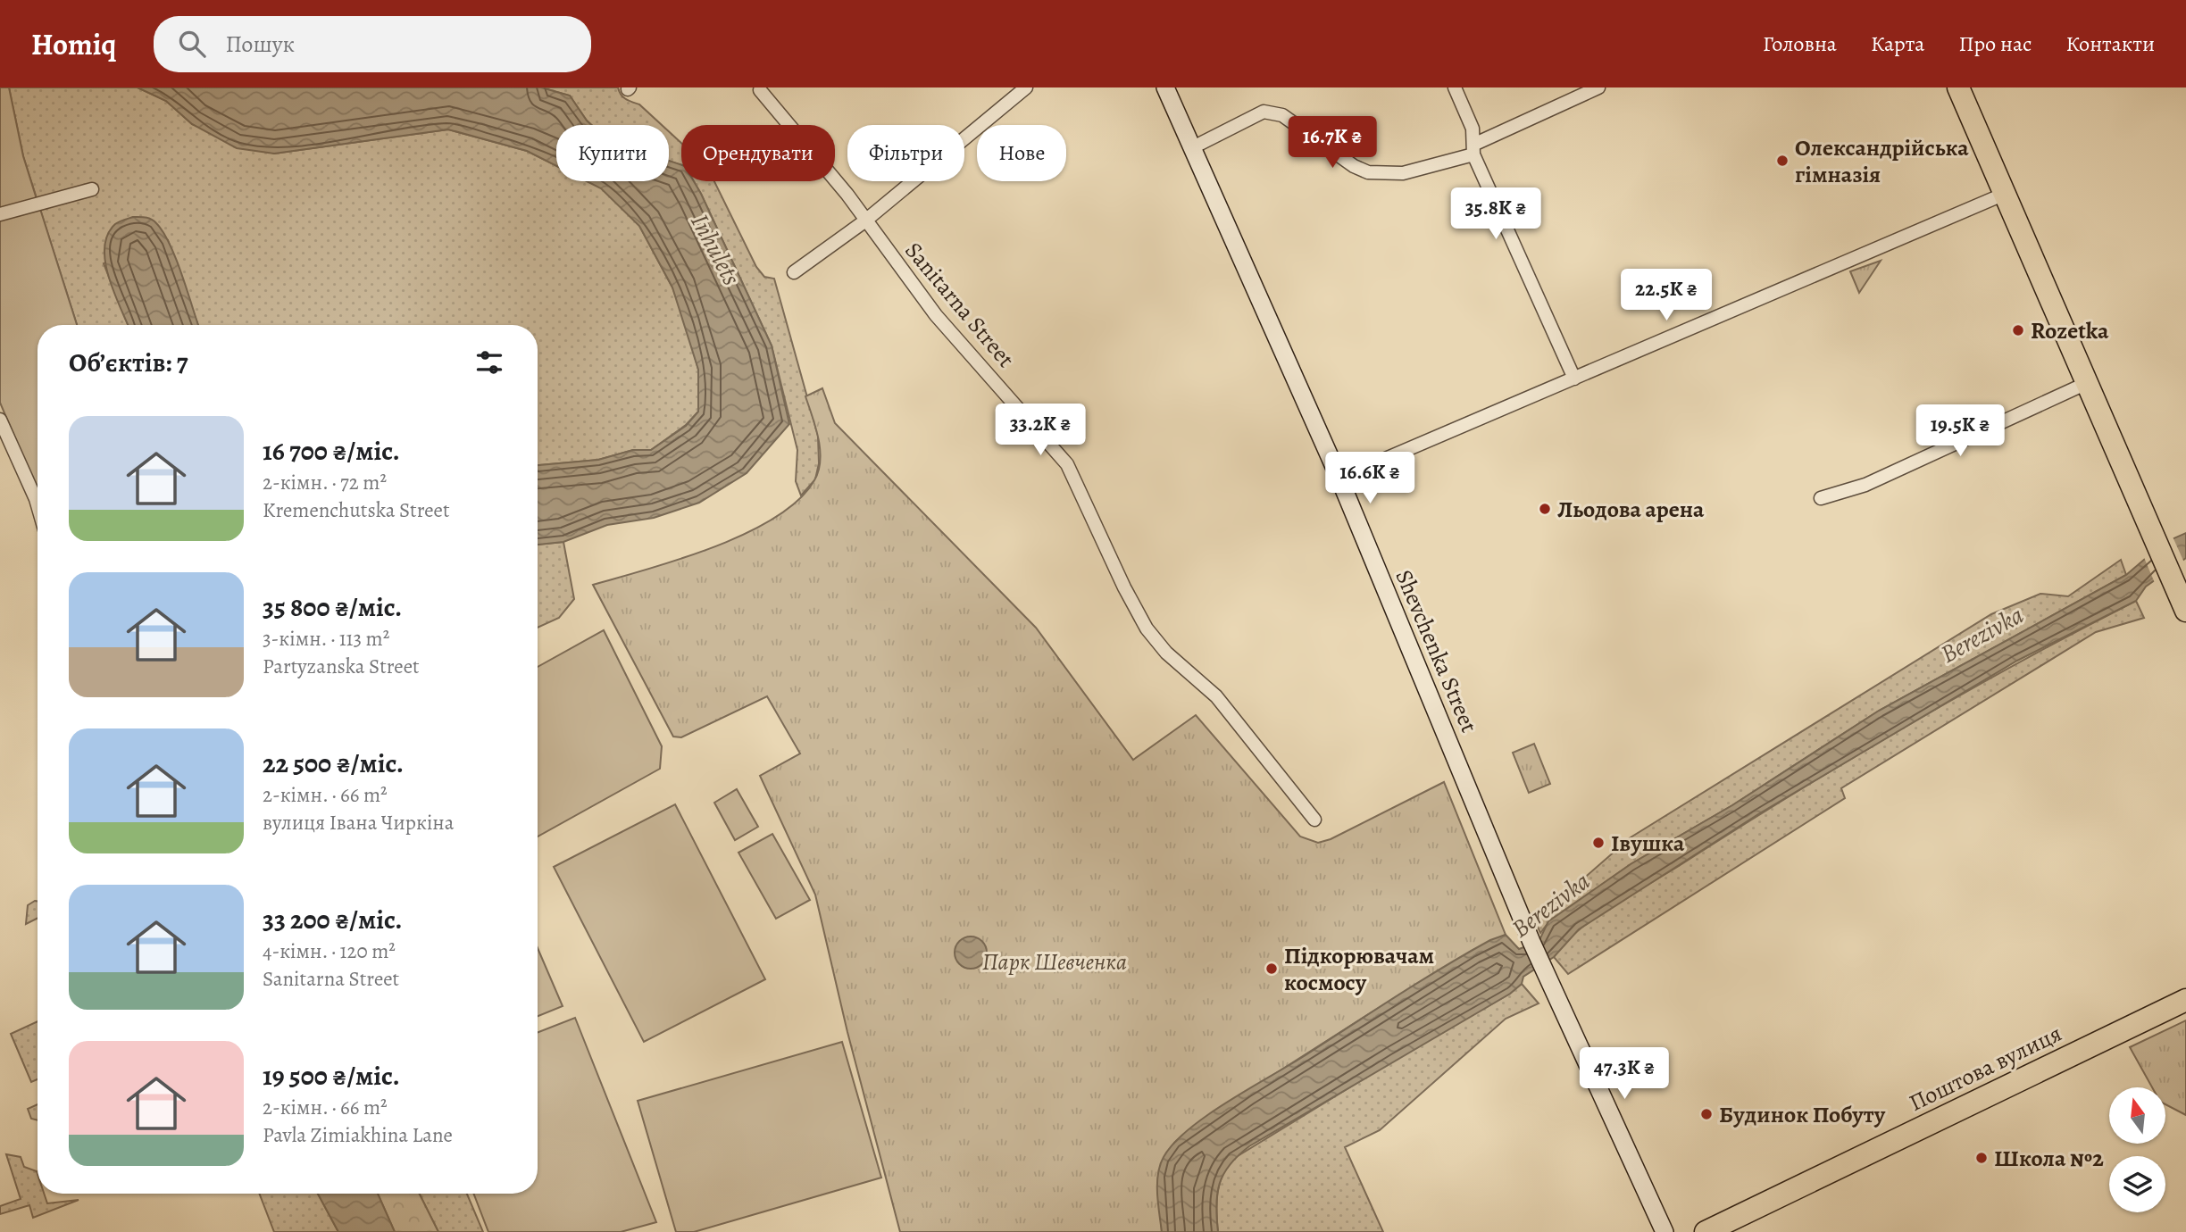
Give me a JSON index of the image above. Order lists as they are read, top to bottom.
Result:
{
  "streets": {
    "highway": ["Поштова вулиця"],
    "main road": ["Shevchenka Street"],
    "street": ["Sanitarna Street"]
  },
  "water": ["Inhulets", "Berezivka"],
  "parks": ["Парк Шевченка"],
  "places": [
    "Олександрійська гімназія",
    "Rozetka",
    "Льодова арена",
    "Івушка",
    "Підкорювачам космосу",
    "Будинок Побуту",
    "Школа №2"
  ],
  "north": "top",
  "page": {
    "header": "Homiq",
    "search": "Пошук",
    "nav": [
      "Головна",
      "Карта",
      "Про нас",
      "Контакти"
    ],
    "price": [
      "16.7K ₴",
      "35.8K ₴",
      "22.5K ₴",
      "33.2K ₴",
      "19.5K ₴",
      "16.6K ₴",
      "47.3K ₴"
    ],
    "chip": [
      "Купити",
      "Орендувати",
      "Фільтри",
      "Нове"
    ],
    "heading": "Об’єктів: 7",
    "list": [
      {
        "name": "16 700 ₴/міс.",
        "note": "2-кімн. · 72 m² · Kremenchutska Street"
      },
      {
        "name": "35 800 ₴/міс.",
        "note": "3-кімн. · 113 m² · Partyzanska Street"
      },
      {
        "name": "22 500 ₴/міс.",
        "note": "2-кімн. · 66 m² · вулиця Івана Чиркіна"
      },
      {
        "name": "33 200 ₴/міс.",
        "note": "4-кімн. · 120 m² · Sanitarna Street"
      },
      {
        "name": "19 500 ₴/міс.",
        "note": "2-кімн. · 66 m² · Pavla Zimiakhina Lane"
      }
    ]
  }
}
